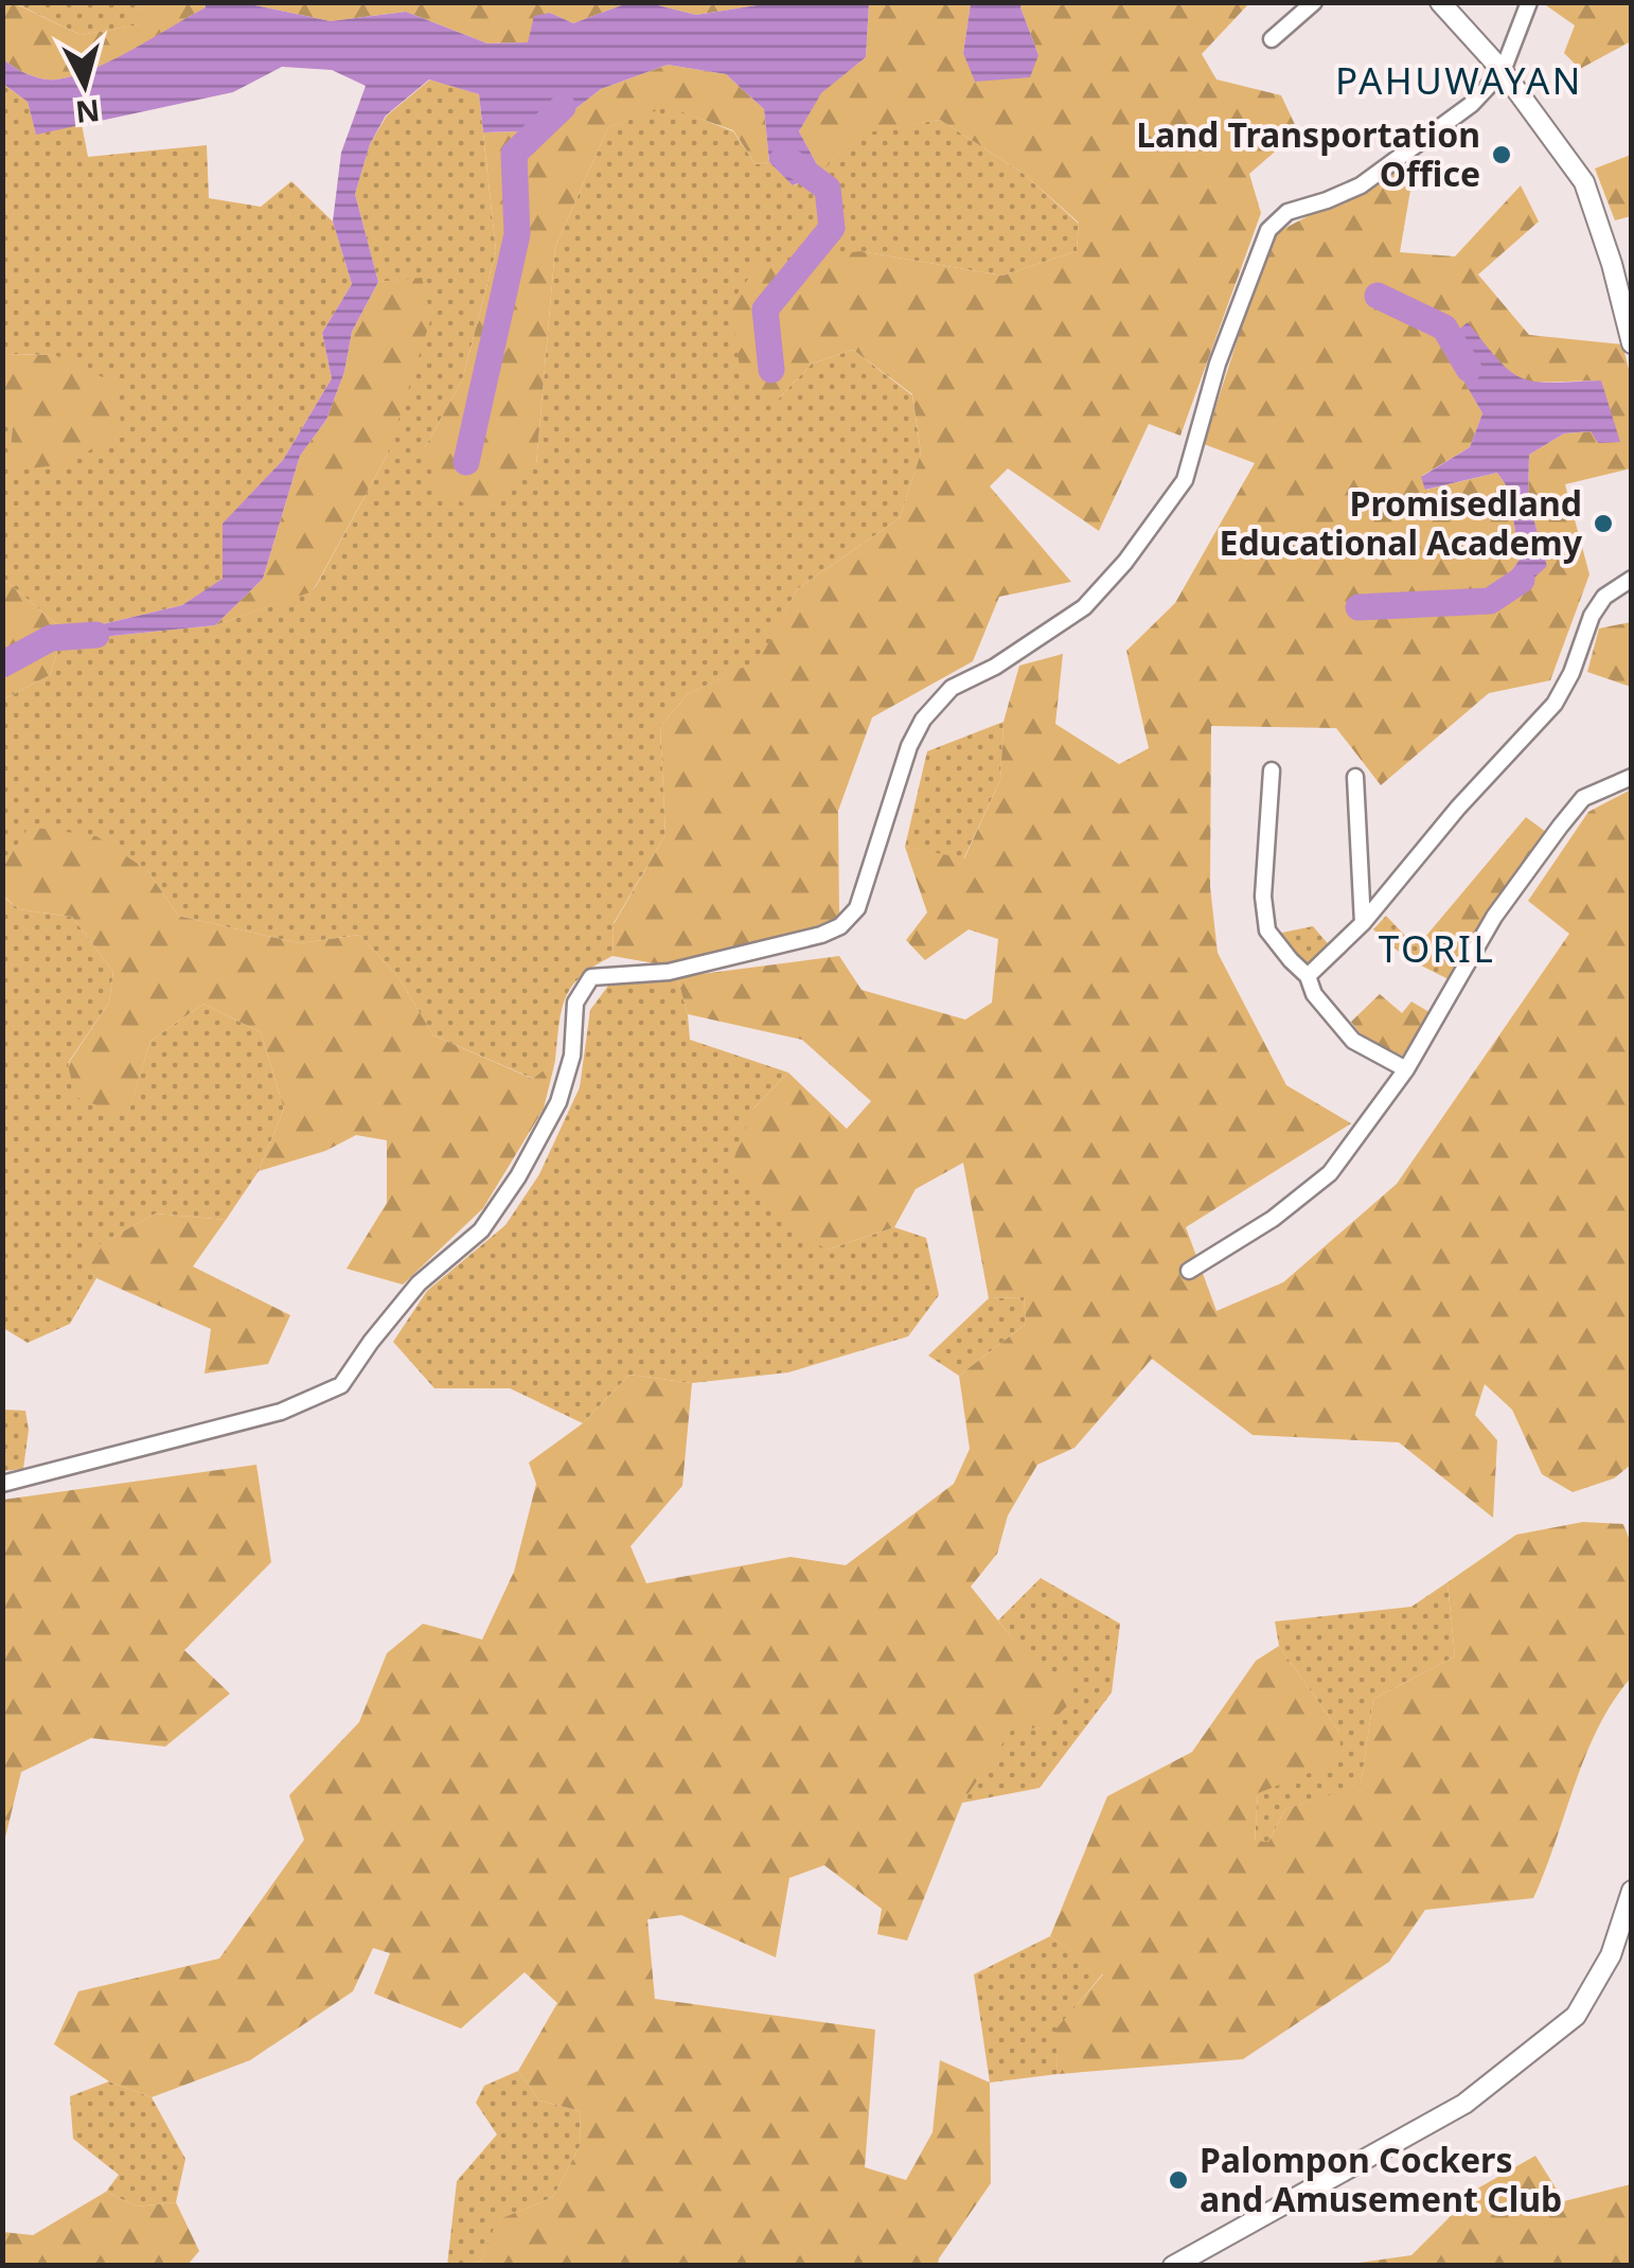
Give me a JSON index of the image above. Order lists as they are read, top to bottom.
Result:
{
  "districts": ["PAHUWAYAN", "TORIL"],
  "places": ["Land Transportation Office", "Promisedland Educational Academy", "Palompon Cockers and Amusement Club"],
  "north": "bottom"
}
